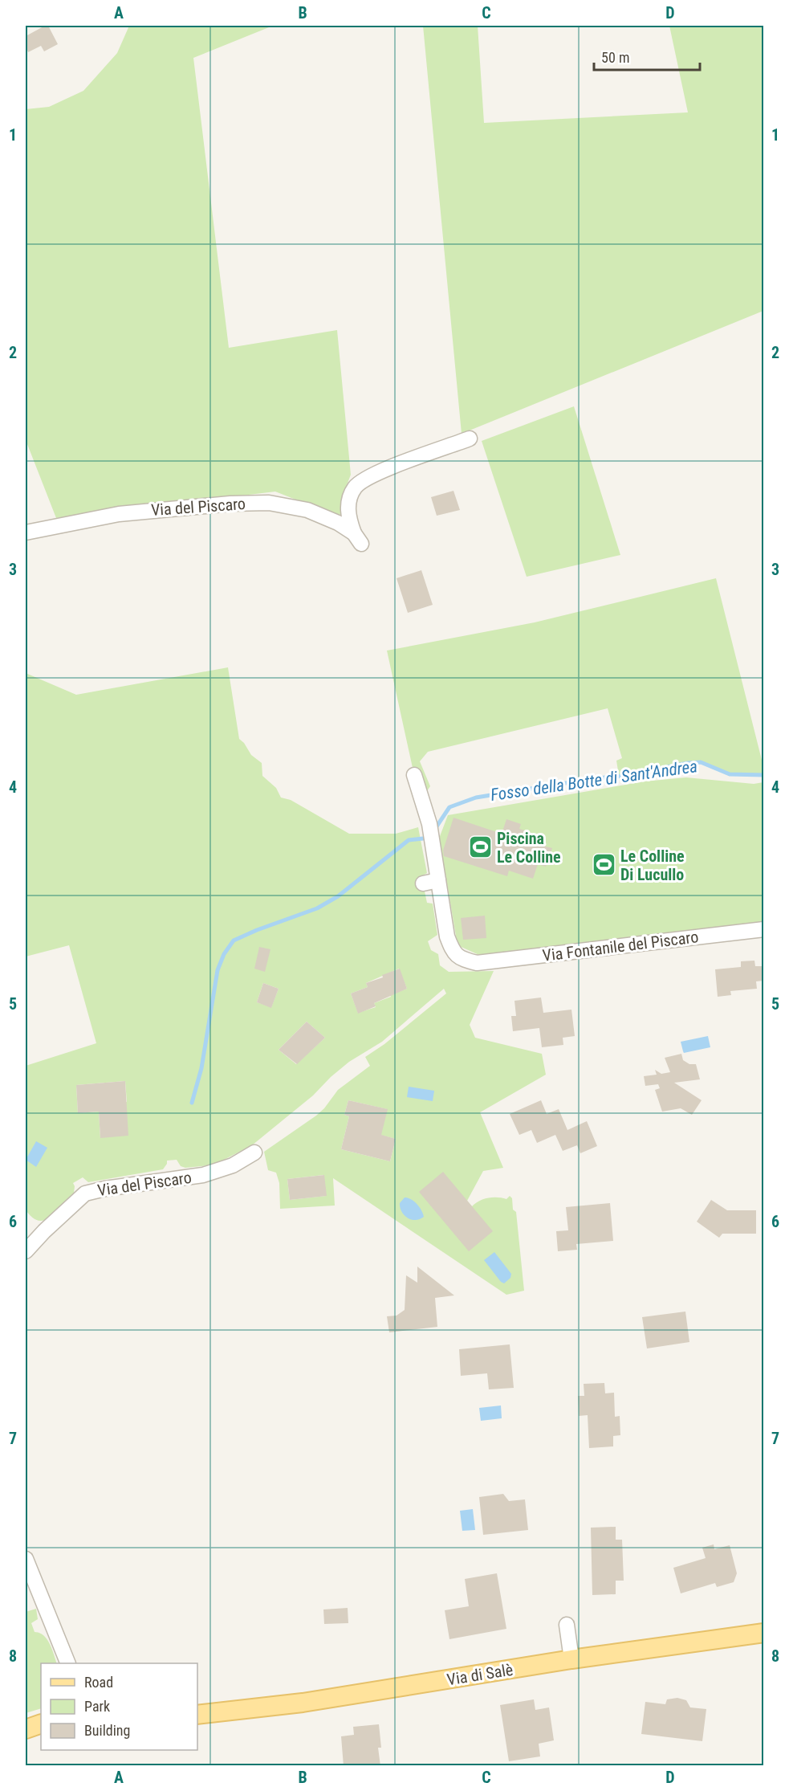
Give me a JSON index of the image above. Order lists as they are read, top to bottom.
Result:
{
  "streets": {
    "main road": ["Via di Salè"],
    "street": ["Via del Piscaro", "Via Fontanile del Piscaro"]
  },
  "water": ["Fosso della Botte di Sant'Andrea"],
  "places": {
    "sports": ["Piscina Le Colline", "Le Colline Di Lucullo"]
  },
  "legend": ["Road", "Park", "Building"],
  "scale_bar": "50 m",
  "grid": {
    "columns": [
      "A",
      "B",
      "C",
      "D"
    ],
    "rows": [
      "1",
      "2",
      "3",
      "4",
      "5",
      "6",
      "7",
      "8"
    ]
  }
}
